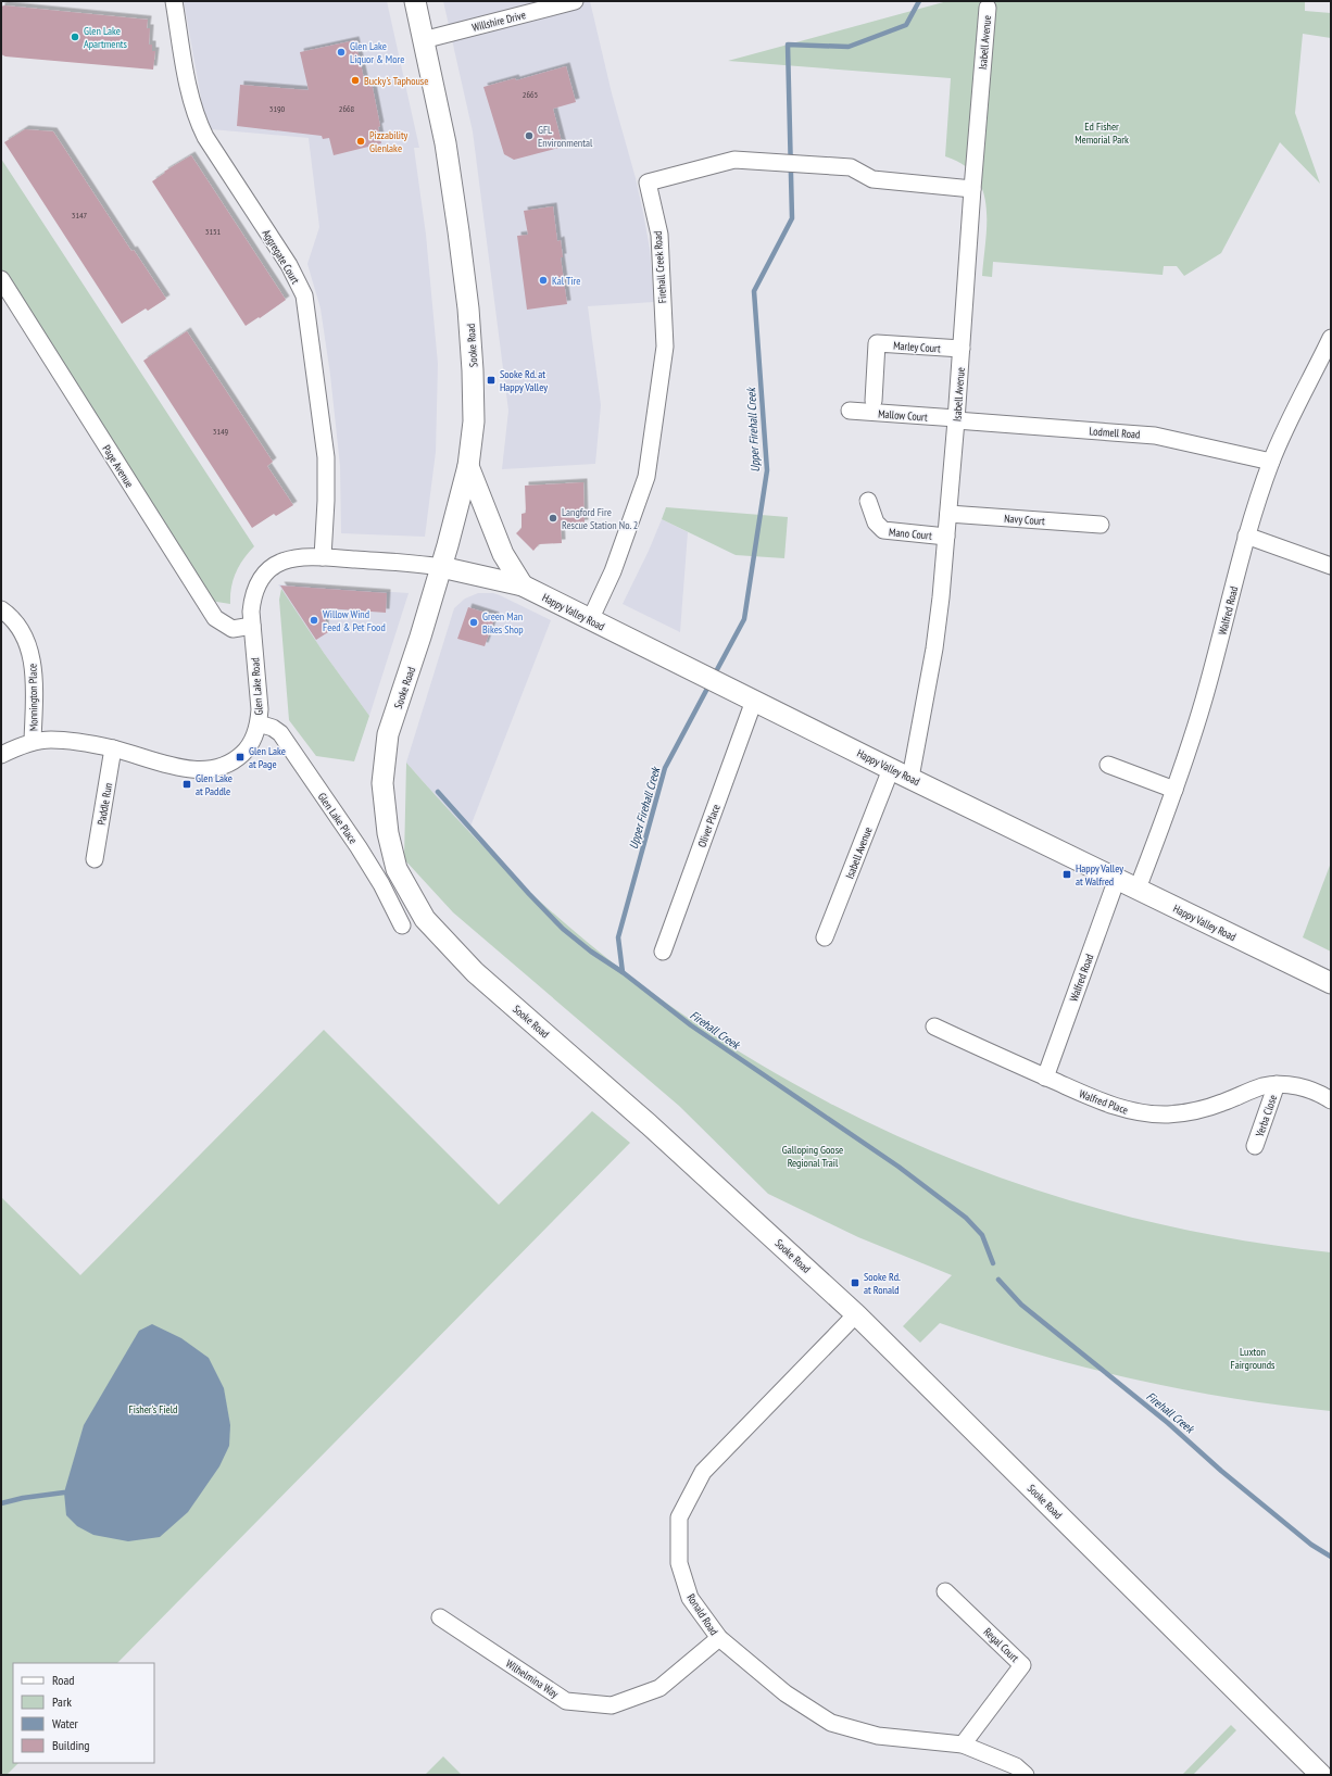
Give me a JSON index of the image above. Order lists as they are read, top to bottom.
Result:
{
  "streets": {
    "main road": ["Sooke Road", "Happy Valley Road"],
    "street": [
      "Willshire Drive",
      "Isabell Avenue",
      "Aggregate Court",
      "Firehall Creek Road",
      "Marley Court",
      "Mallow Court",
      "Lodmell Road",
      "Page Avenue",
      "Navy Court",
      "Mano Court",
      "Walfred Road",
      "Glen Lake Road",
      "Monnington Place",
      "Paddle Run",
      "Glen Lake Place",
      "Oliver Place",
      "Walfred Place",
      "Yerba Close",
      "Ronald Road",
      "Regal Court",
      "Wilhelmina Way"
    ]
  },
  "crossings": [
    ["Willshire Drive", "Sooke Road"],
    ["Isabell Avenue", "Firehall Creek Road"],
    ["Isabell Avenue", "Marley Court"],
    ["Isabell Avenue", "Mallow Court"],
    ["Isabell Avenue", "Lodmell Road"],
    ["Isabell Avenue", "Navy Court"],
    ["Isabell Avenue", "Mano Court"],
    ["Isabell Avenue", "Happy Valley Road"],
    ["Aggregate Court", "Glen Lake Road"],
    ["Firehall Creek Road", "Happy Valley Road"],
    ["Sooke Road", "Happy Valley Road"],
    ["Sooke Road", "Glen Lake Road"],
    ["Sooke Road", "Ronald Road"],
    ["Mallow Court", "Lodmell Road"],
    ["Lodmell Road", "Walfred Road"],
    ["Page Avenue", "Glen Lake Road"],
    ["Walfred Road", "Happy Valley Road"],
    ["Walfred Road", "Walfred Place"],
    ["Happy Valley Road", "Glen Lake Road"],
    ["Happy Valley Road", "Oliver Place"],
    ["Glen Lake Road", "Monnington Place"],
    ["Glen Lake Road", "Paddle Run"],
    ["Glen Lake Road", "Glen Lake Place"],
    ["Walfred Place", "Yerba Close"],
    ["Ronald Road", "Regal Court"],
    ["Ronald Road", "Wilhelmina Way"]
  ],
  "water": ["Upper Firehall Creek", "Firehall Creek"],
  "parks": [
    "Ed Fisher Memorial Park",
    "Galloping Goose Regional Trail",
    "Luxton Fairgrounds",
    "Fisher's Field"
  ],
  "places": {
    "other": [
      "Glen Lake Apartments",
      "Glen Lake Liquor & More",
      "Bucky's Taphouse",
      "GFL Environmental",
      "Pizzability Glenlake",
      "Kal Tire",
      "Langford Fire Rescue Station No. 2",
      "Willow Wind Feed & Pet Food",
      "Green Man Bikes Shop"
    ],
    "transit": [
      "Sooke Rd. at Happy Valley",
      "Glen Lake at Page",
      "Glen Lake at Paddle",
      "Happy Valley at Walfred",
      "Sooke Rd. at Ronald"
    ]
  },
  "house_numbers": [
    "2665",
    "3190",
    "2668",
    "3147",
    "3151",
    "3149"
  ],
  "legend": [
    "Road",
    "Park",
    "Water",
    "Building"
  ]
}
